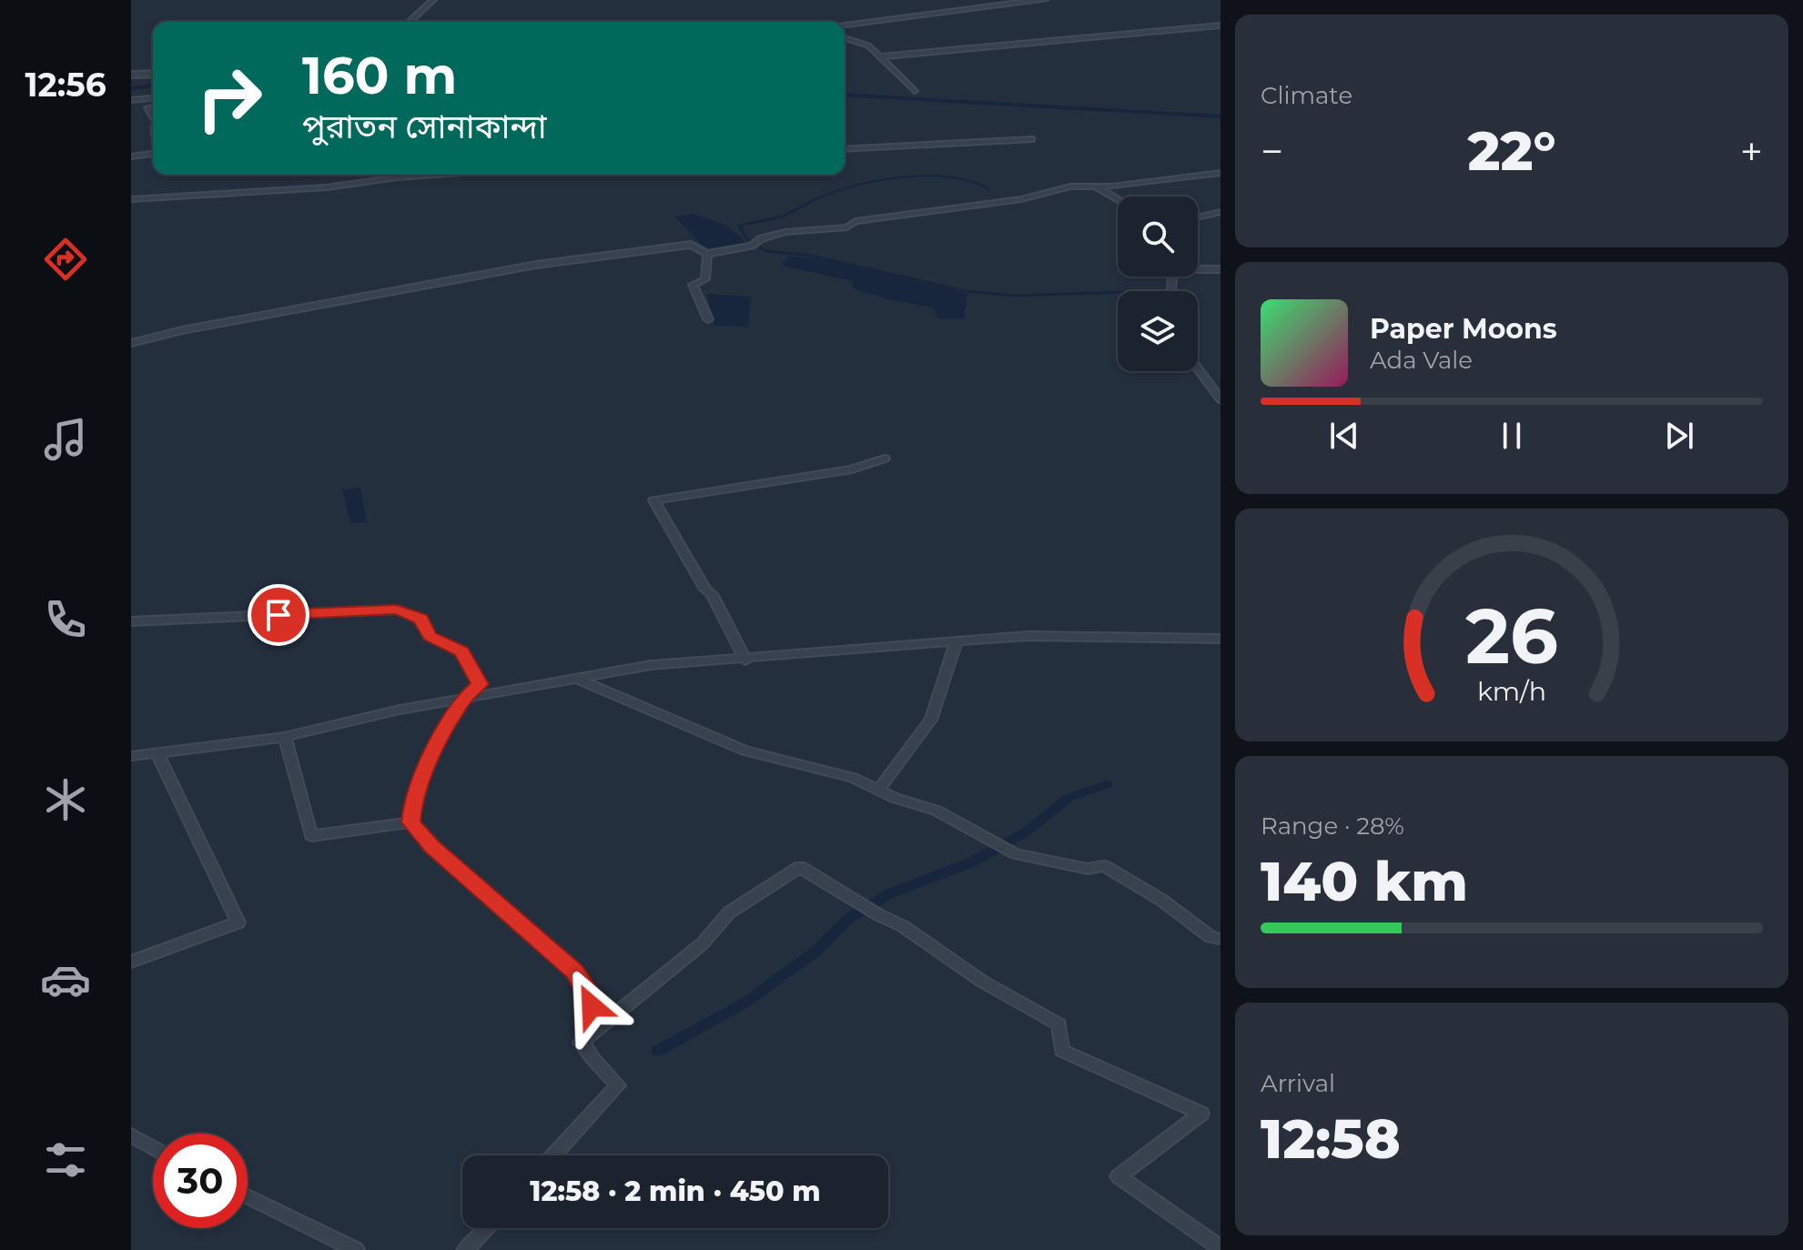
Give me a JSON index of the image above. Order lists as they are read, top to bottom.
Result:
{
  "page": {
    "tabs": "12:56",
    "tile": [
      "Climate",
      ["Range · 28%", "140 km"],
      ["Arrival", "12:58"]
    ],
    "turn": ["160 m", "পুরাতন সোনাকান্দা"],
    "heat": ["−", "22°", "+"],
    "song": ["Paper Moons", "Ada Vale"],
    "limit": "30",
    "trip": "12:58 · 2 min · 450 m",
    "gauge": ["26", "km/h"]
  }
}
